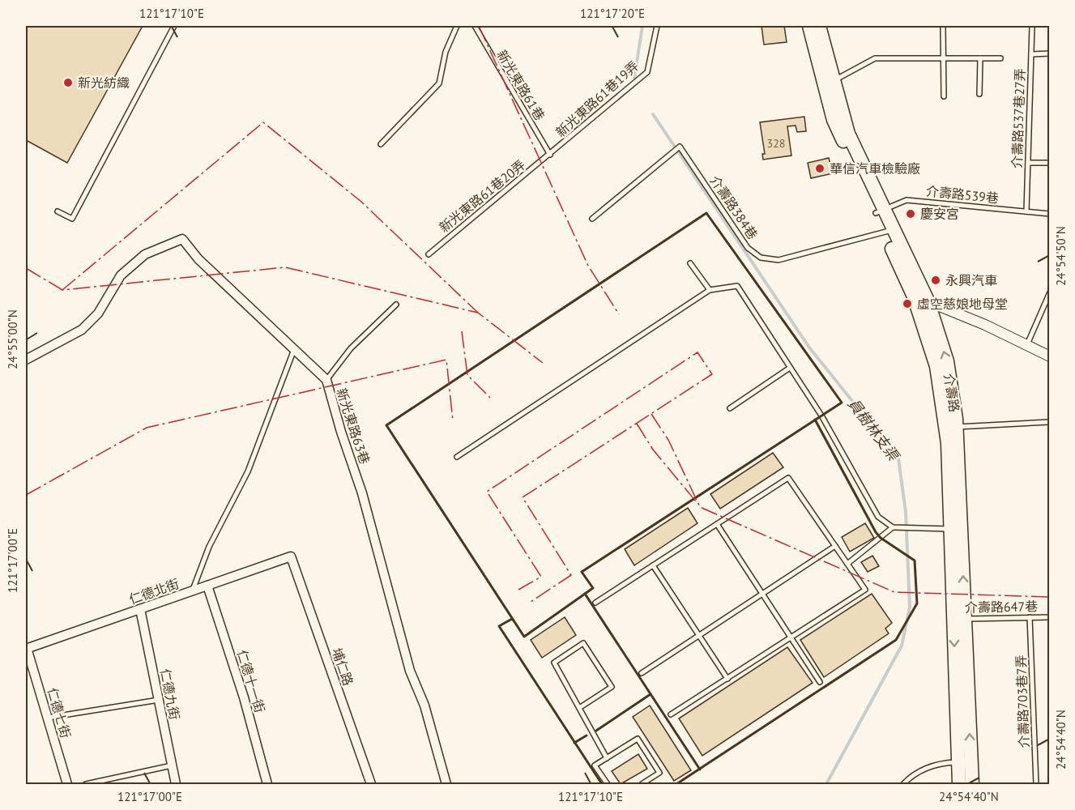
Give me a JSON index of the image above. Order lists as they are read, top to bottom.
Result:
{
  "streets": {
    "main road": ["介壽路"],
    "street": [
      "新光東路63巷",
      "仁德北街",
      "埔仁路",
      "仁德十一街",
      "仁德九街",
      "仁德七街"
    ],
    "lane": [
      "新光東路61巷",
      "新光東路61巷19弄",
      "介壽路537巷27弄",
      "介壽路539巷",
      "新光東路61巷20弄",
      "介壽路384巷",
      "介壽路647巷",
      "介壽路703巷7弄"
    ]
  },
  "crossings": [
    ["新光東路61巷", "新光東路61巷19弄"],
    ["新光東路61巷", "新光東路61巷20弄"],
    ["新光東路61巷19弄", "新光東路61巷20弄"],
    ["介壽路537巷27弄", "介壽路539巷"],
    ["介壽路539巷", "介壽路"],
    ["介壽路384巷", "介壽路"],
    ["介壽路", "介壽路647巷"],
    ["仁德北街", "埔仁路"],
    ["仁德北街", "仁德十一街"],
    ["仁德北街", "仁德九街"],
    ["仁德北街", "仁德七街"],
    ["介壽路647巷", "介壽路703巷7弄"]
  ],
  "water": ["員樹林支渠"],
  "places": [
    "新光紡織",
    "華信汽車檢驗廠",
    "慶安宮",
    "永興汽車",
    "虛空慈娘地母堂"
  ],
  "house_numbers": ["328"],
  "coordinates": [
    "121°17'10\"E",
    "121°17'20\"E",
    "24°54'50\"N",
    "24°55'00\"N",
    "121°17'00\"E",
    "24°54'40\"N"
  ]
}
